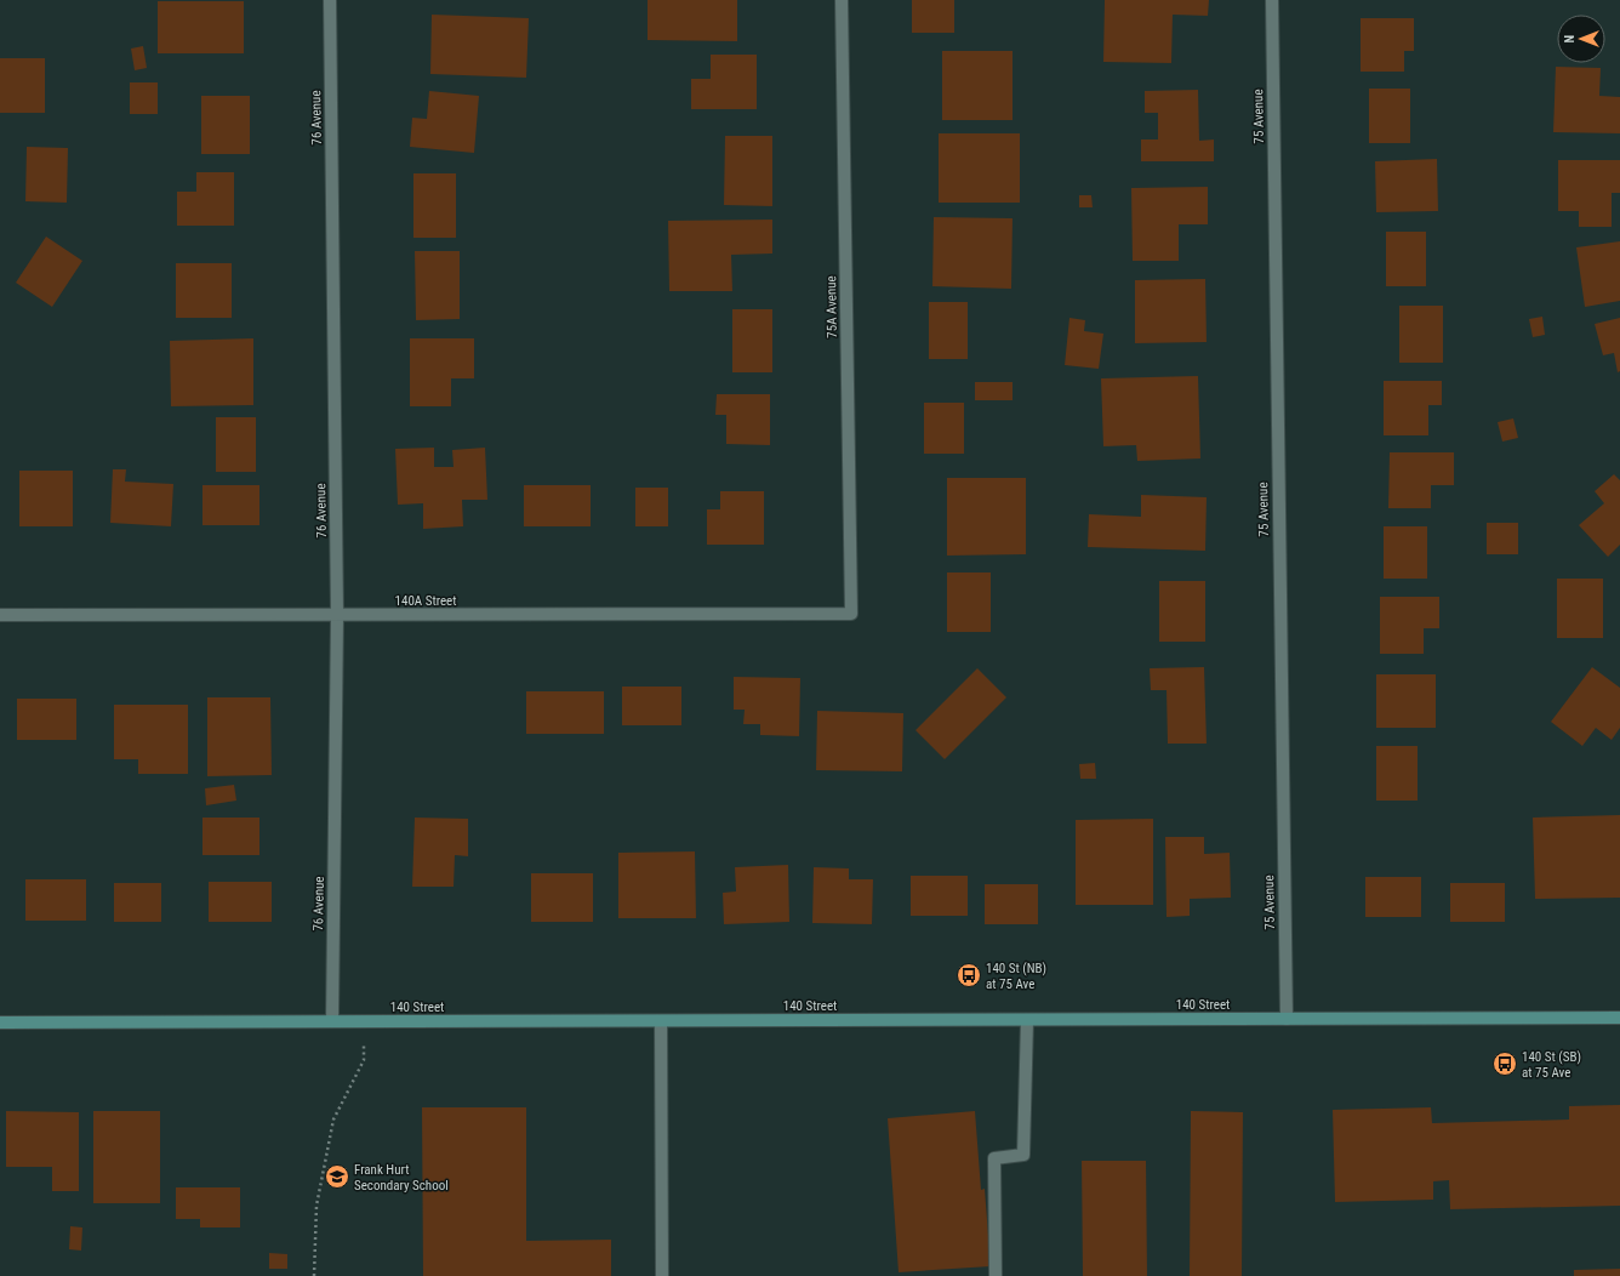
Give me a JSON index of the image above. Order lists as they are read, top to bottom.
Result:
{
  "streets": {
    "main road": ["140 Street"],
    "street": [
      "75 Avenue",
      "76 Avenue",
      "75A Avenue",
      "140A Street"
    ]
  },
  "crossings": [
    ["75 Avenue", "140 Street"],
    ["76 Avenue", "140A Street"],
    ["76 Avenue", "140 Street"],
    ["75A Avenue", "140A Street"]
  ],
  "places": {
    "bus stop": ["140 St (NB) at 75 Ave", "140 St (SB) at 75 Ave"],
    "school or university": ["Frank Hurt Secondary School"]
  },
  "north": "left"
}
